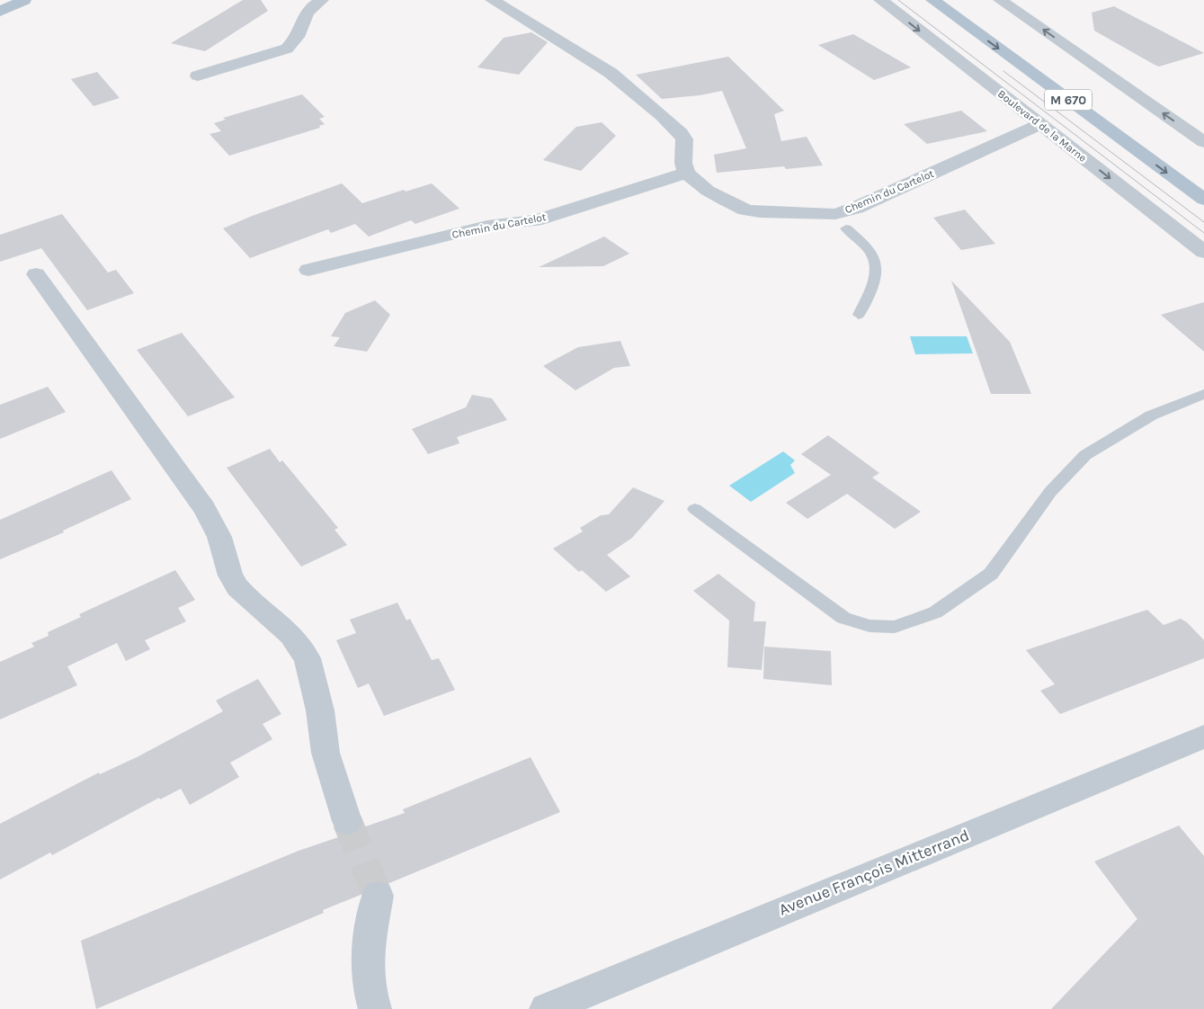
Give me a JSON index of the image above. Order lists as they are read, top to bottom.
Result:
{
  "streets": {
    "main road": ["M 670"],
    "street": ["Boulevard de la Marne", "Chemin du Cartelot", "Avenue François Mitterrand"]
  },
  "crossings": [
    ["Boulevard de la Marne", "Chemin du Cartelot"]
  ]
}
